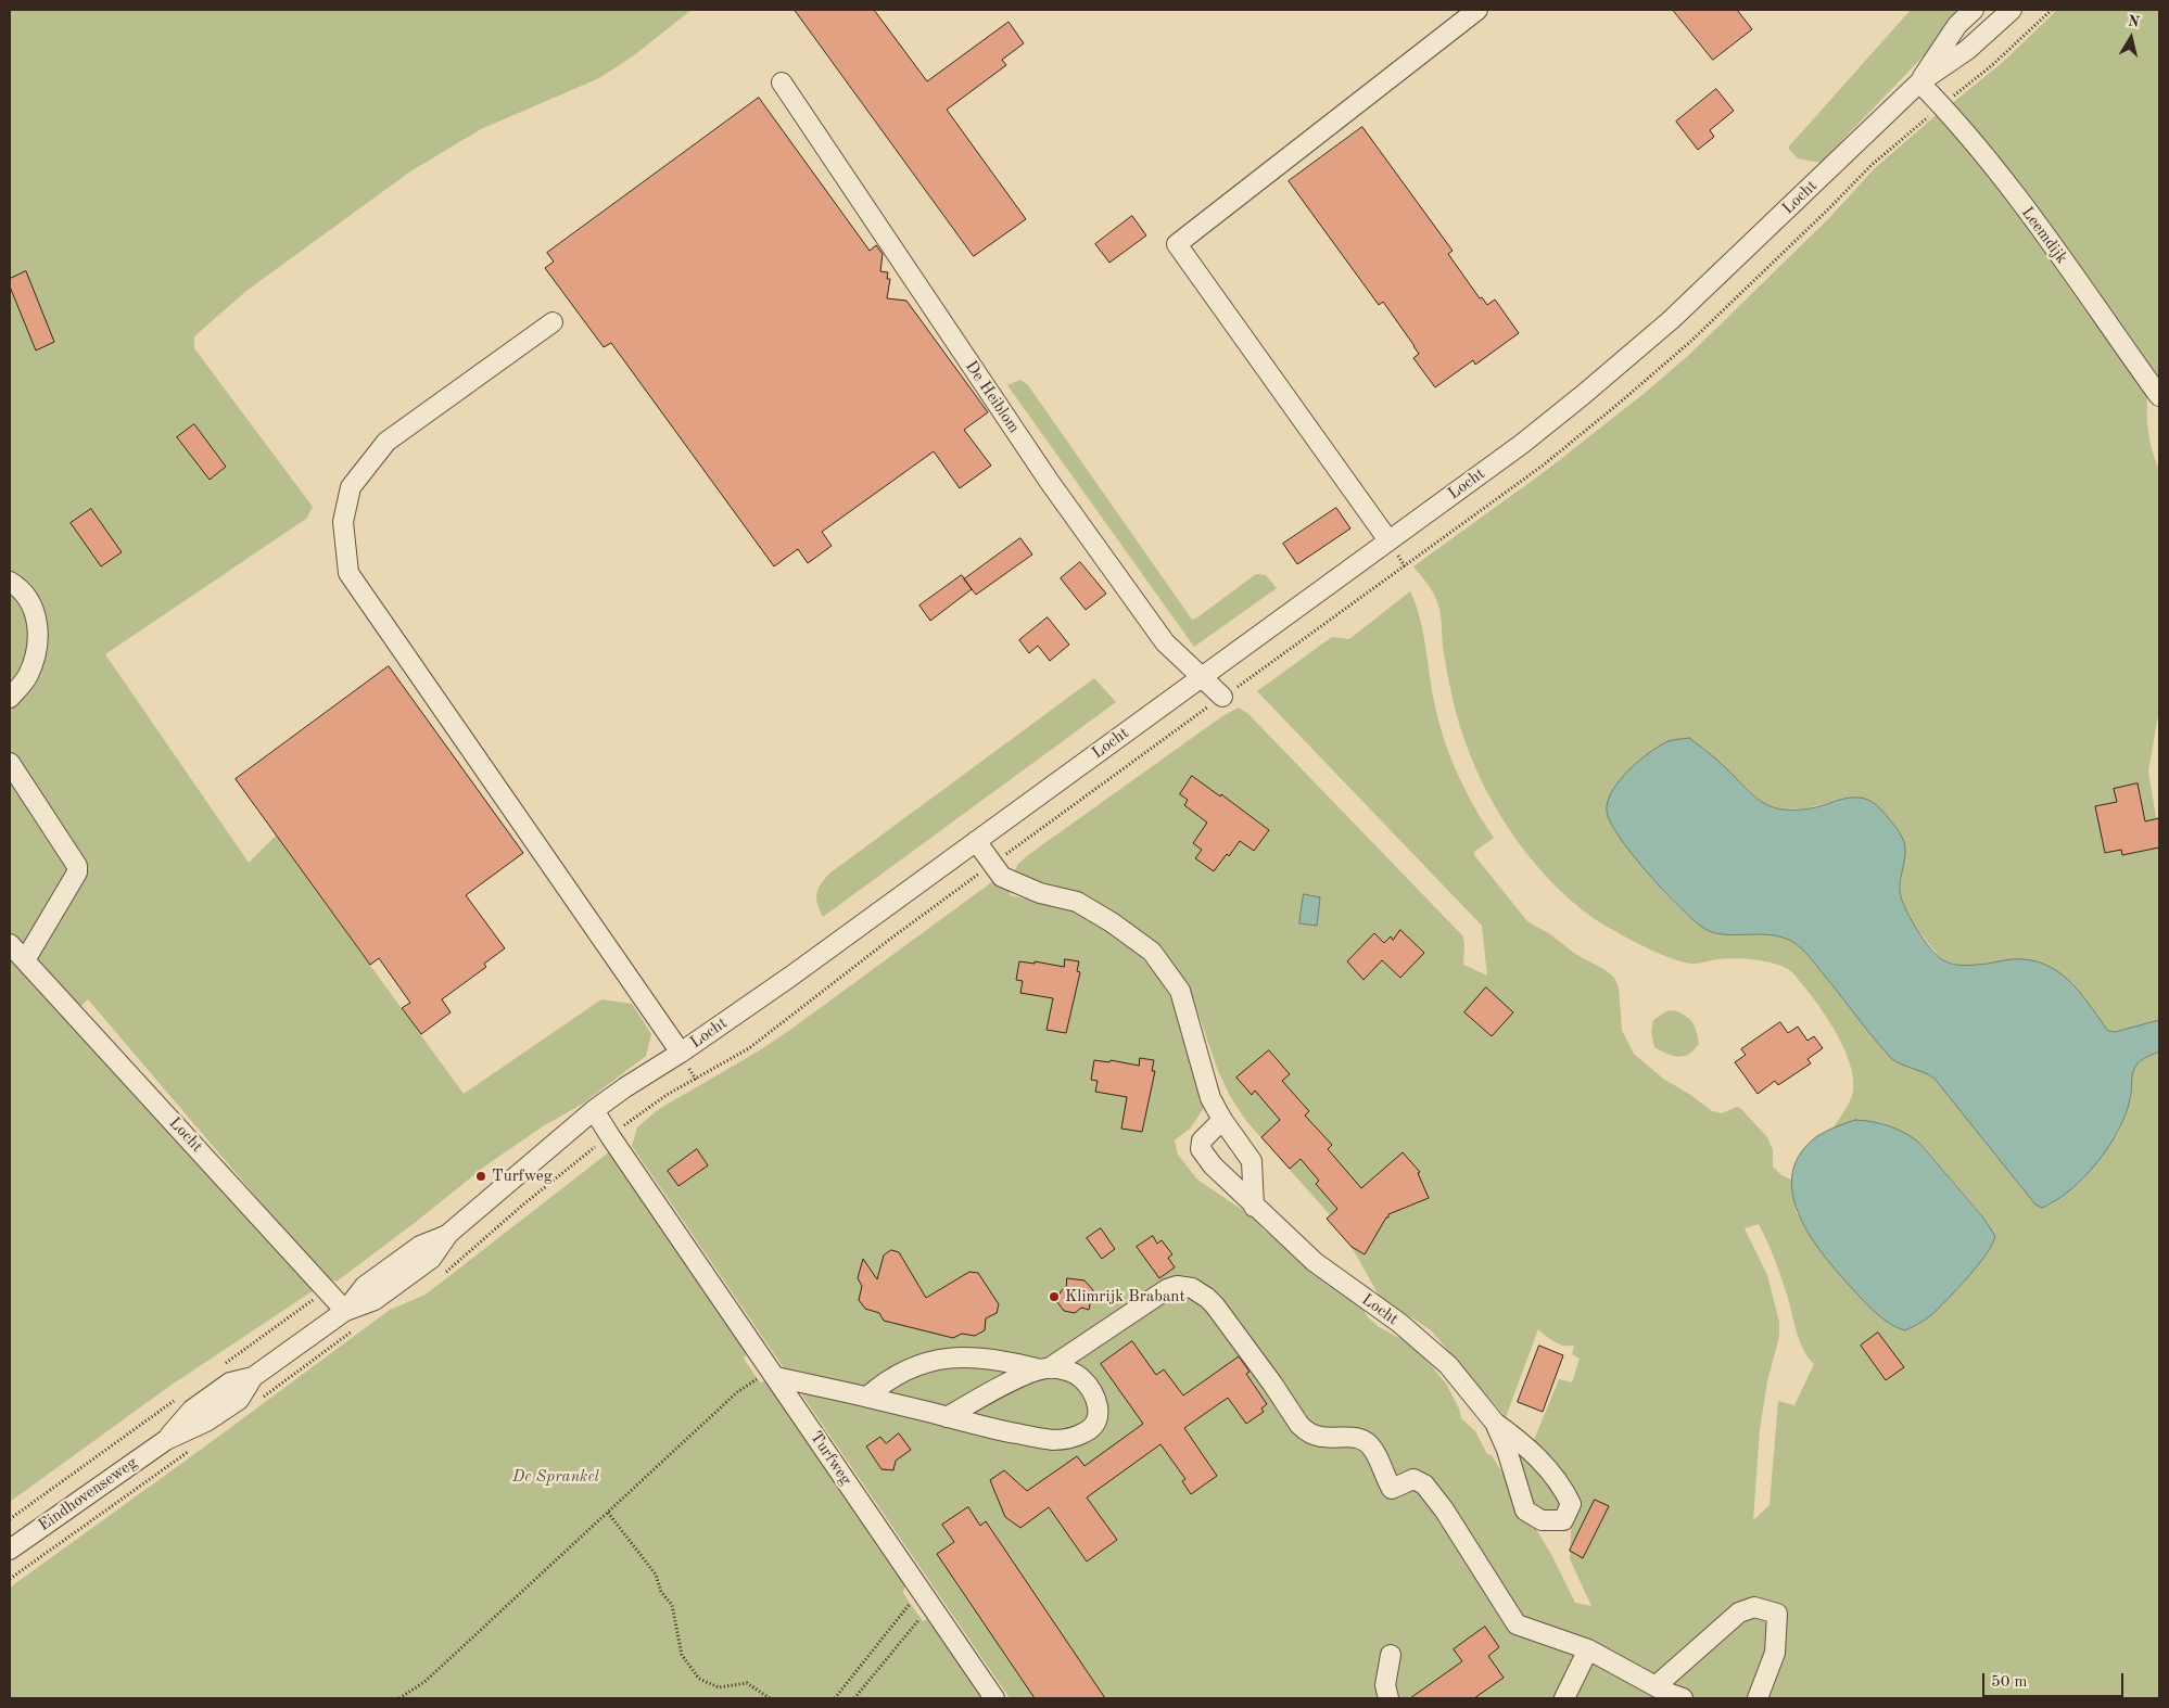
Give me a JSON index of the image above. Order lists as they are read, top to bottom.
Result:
{
  "streets": {
    "street": [
      "Locht",
      "Leemdijk",
      "De Heiblom",
      "Turfweg",
      "Eindhovenseweg"
    ]
  },
  "crossings": [
    ["Locht", "Leemdijk"],
    ["Locht", "De Heiblom"],
    ["Locht", "Turfweg"],
    ["Locht", "Eindhovenseweg"]
  ],
  "parks": ["De Sprankel"],
  "places": ["Turfweg", "Klimrijk Brabant"],
  "scale_bar": "50 m",
  "north": "top"
}
